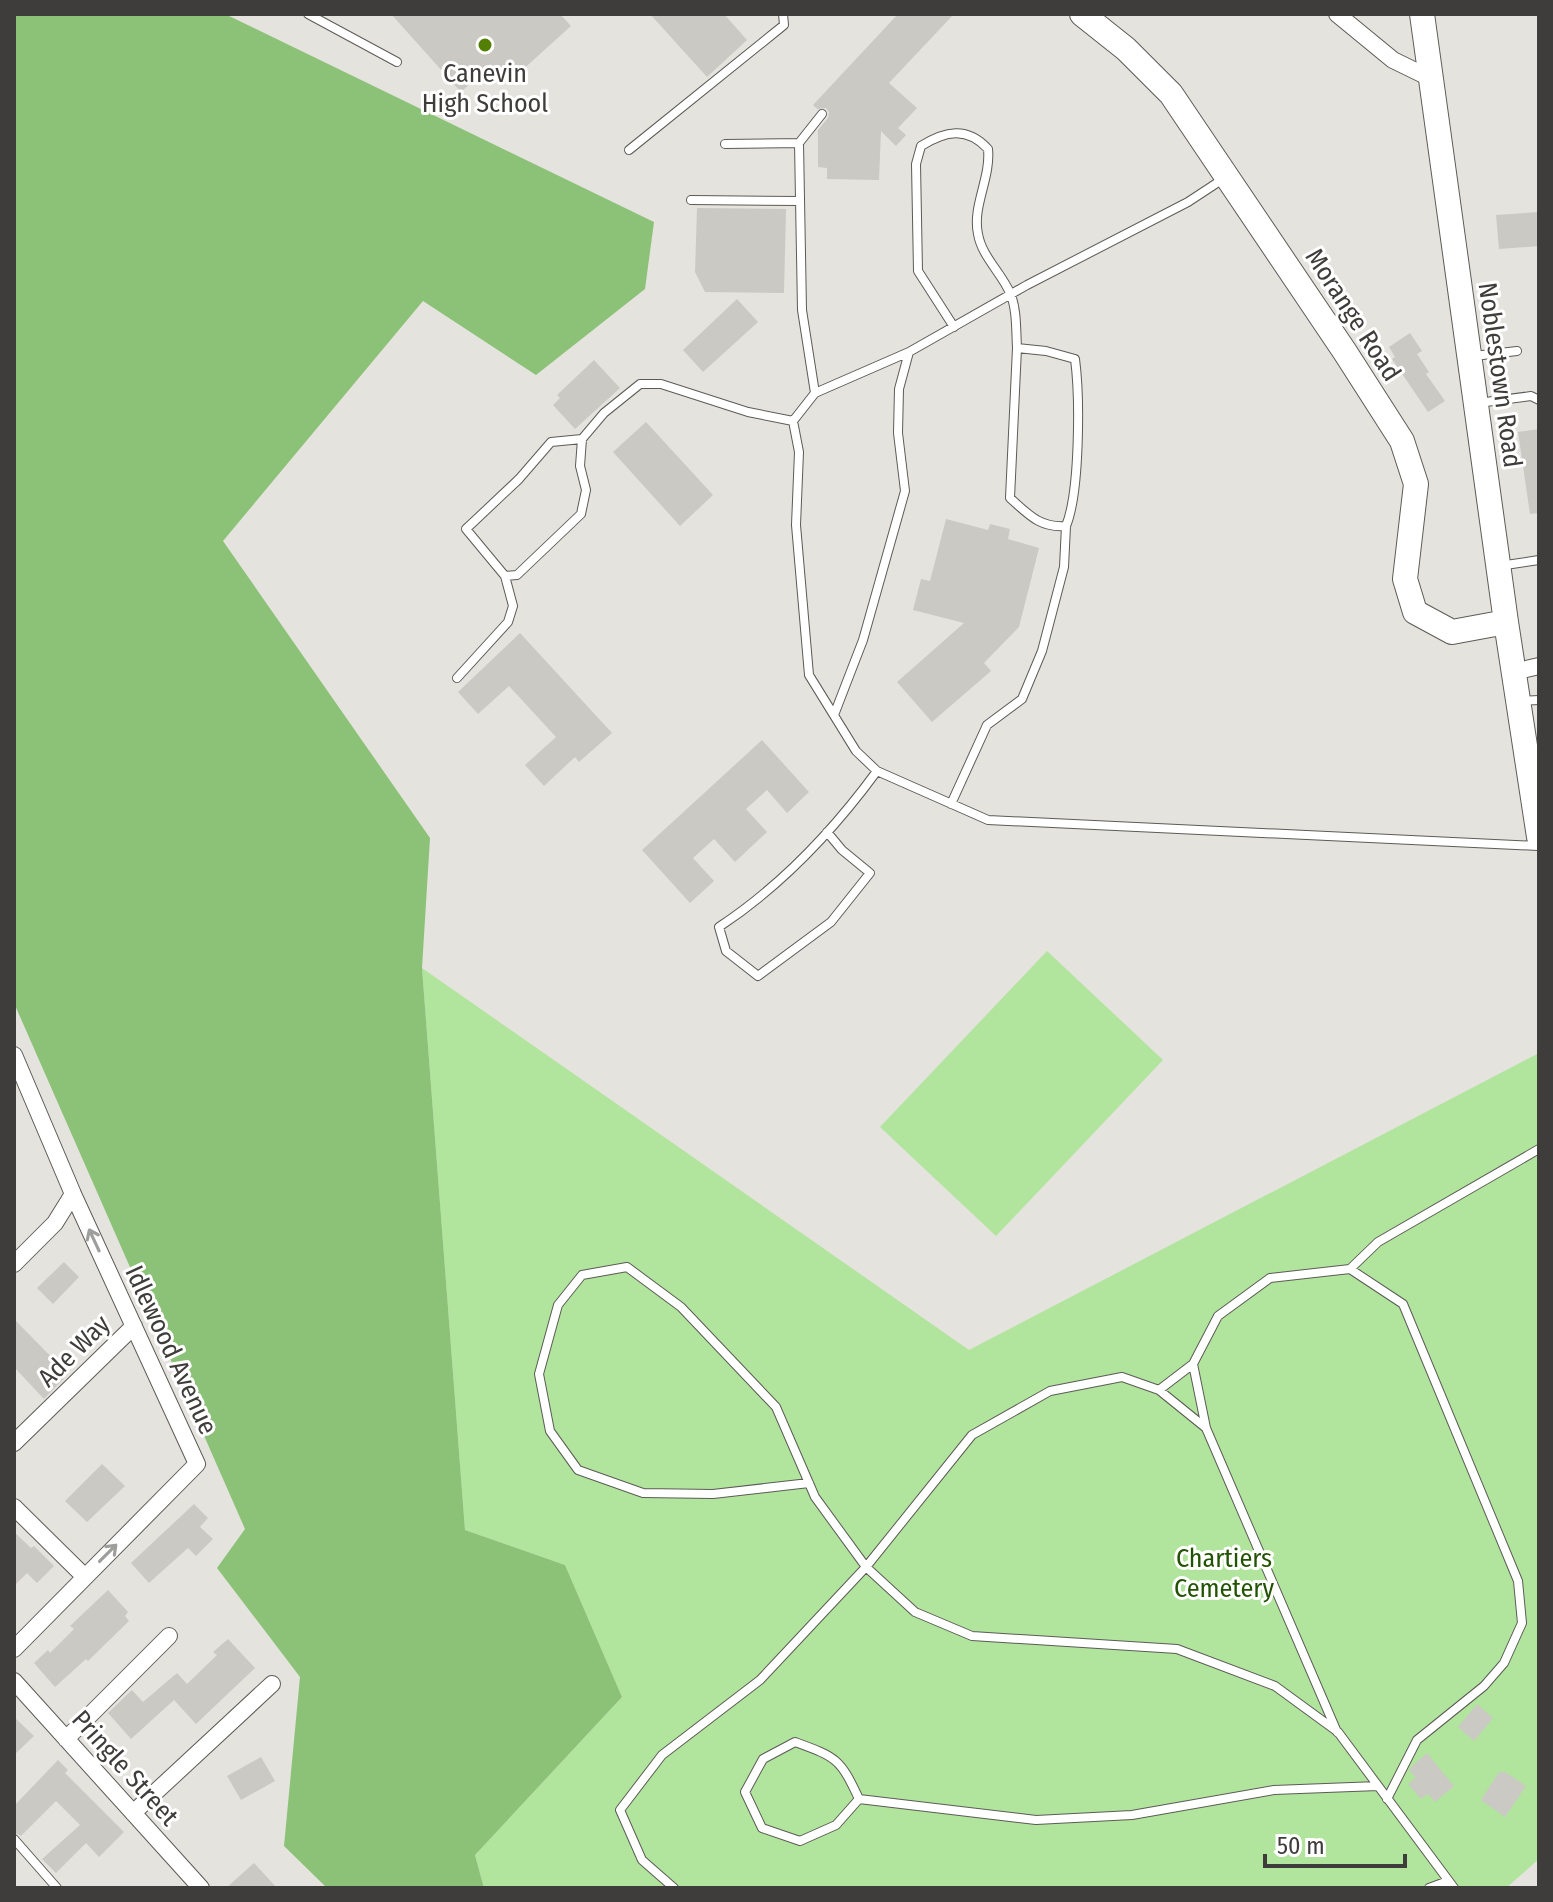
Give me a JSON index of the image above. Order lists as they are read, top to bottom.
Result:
{
  "streets": {
    "main road": ["Morange Road", "Noblestown Road"],
    "street": ["Idlewood Avenue", "Ade Way", "Pringle Street"]
  },
  "crossings": [
    ["Morange Road", "Noblestown Road"],
    ["Idlewood Avenue", "Ade Way"]
  ],
  "one_way": ["Idlewood Avenue"],
  "parks": ["Chartiers Cemetery"],
  "places": ["Canevin High School"],
  "scale_bar": "50 m"
}
